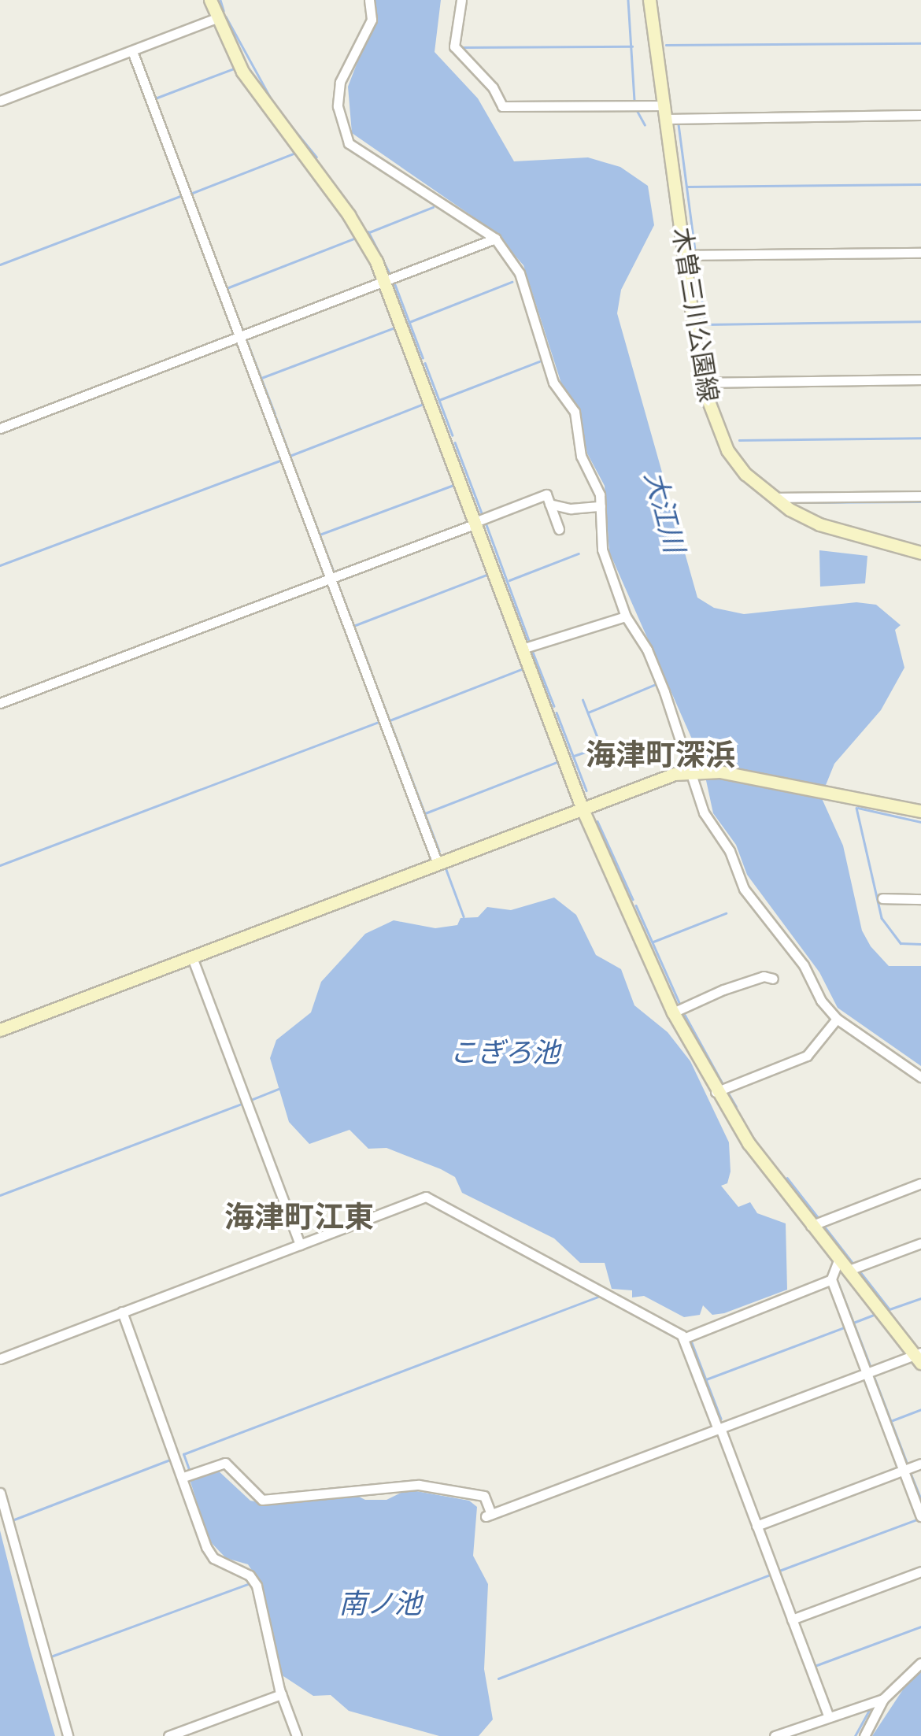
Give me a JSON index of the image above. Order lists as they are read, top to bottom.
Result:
{
  "streets": {
    "street": ["木曽三川公園線"]
  },
  "districts": ["海津町深浜", "海津町江東"],
  "water": ["大江川", "こぎろ池", "南ノ池"]
}
